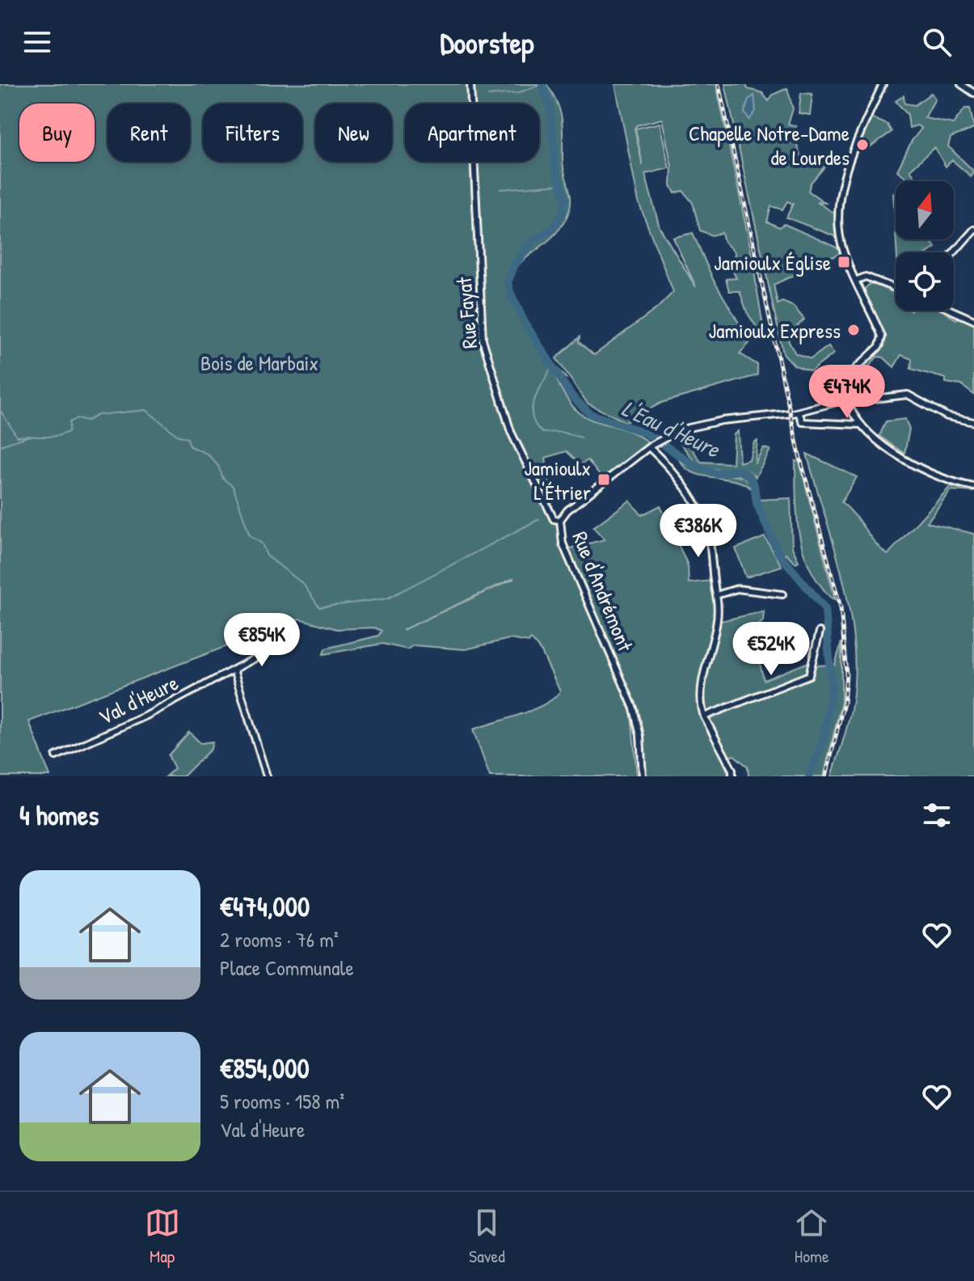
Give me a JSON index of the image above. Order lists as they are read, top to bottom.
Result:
{
  "streets": {
    "street": ["Rue Fayat", "Rue d'Andrémont", "Val d'Heure"]
  },
  "crossings": [
    ["Rue Fayat", "Rue d'Andrémont"]
  ],
  "water": ["L'Eau d'Heure"],
  "parks": ["Bois de Marbaix"],
  "places": {
    "other": ["Chapelle Notre-Dame de Lourdes", "Jamioulx Express"],
    "transit": ["Jamioulx Église", "Jamioulx L'Étrier"]
  },
  "north": "top",
  "page": {
    "header": "Doorstep",
    "chip": [
      "Buy",
      "Rent",
      "Filters",
      "New",
      "Apartment"
    ],
    "price": [
      "€474K",
      "€386K",
      "€854K",
      "€524K"
    ],
    "heading": "4 homes",
    "list": [
      {
        "name": "€474,000",
        "note": "2 rooms · 76 m² · Place Communale"
      },
      {
        "name": "€854,000",
        "note": "5 rooms · 158 m² · Val d'Heure"
      }
    ],
    "tabs": ["Map", "Saved", "Home"]
  }
}
